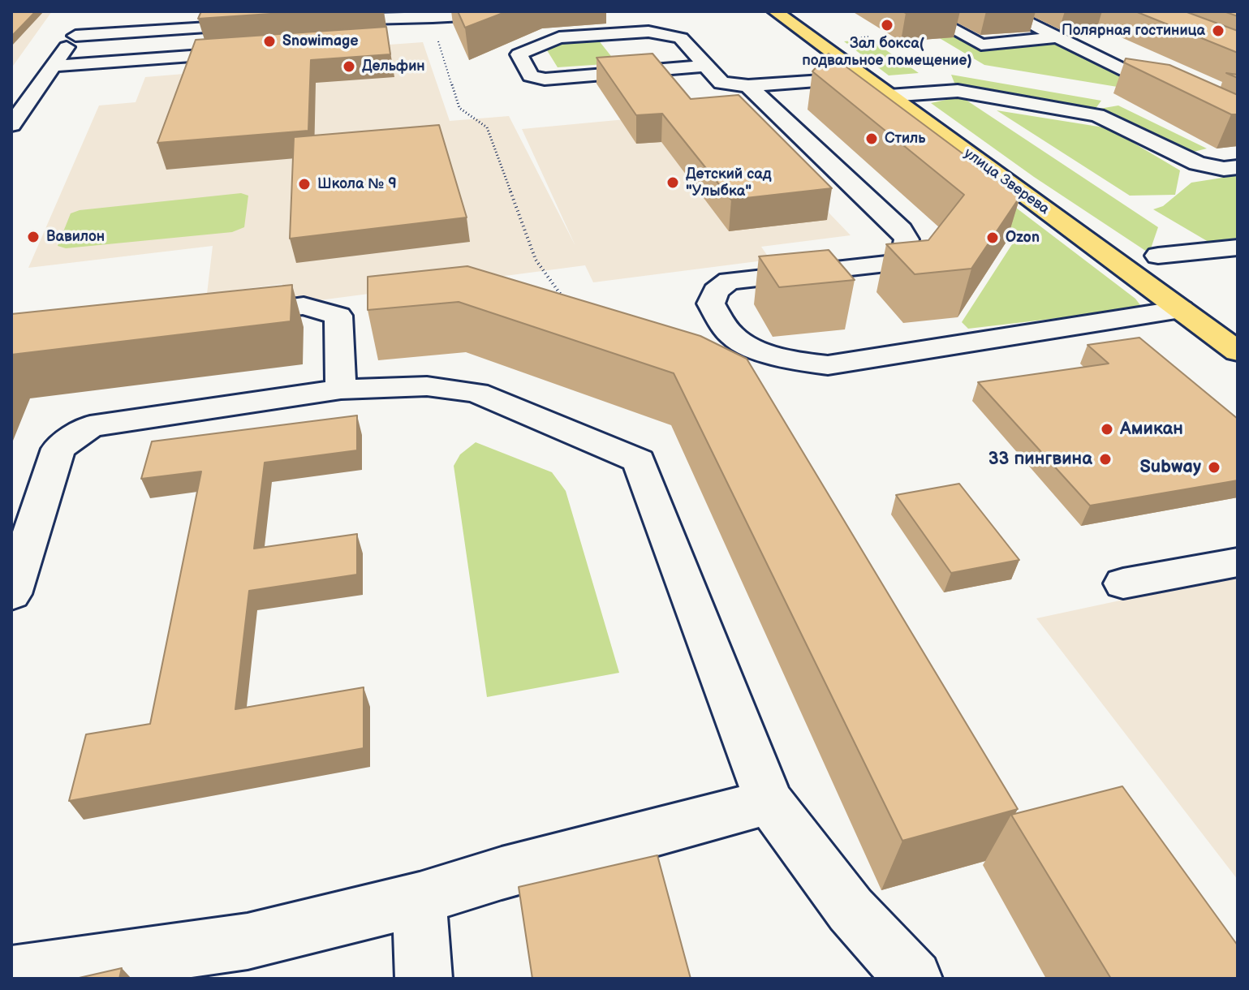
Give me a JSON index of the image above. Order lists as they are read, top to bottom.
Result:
{
  "streets": {
    "main road": ["улица Зверева"]
  },
  "places": [
    "Зал бокса( подвальное помещение)",
    "Полярная гостиница",
    "Snowimage",
    "Дельфин",
    "Стиль",
    "Детский сад \"Улыбка\"",
    "Школа № 9",
    "Вавилон",
    "Ozon",
    "Амикан",
    "33 пингвина",
    "Subway"
  ]
}
